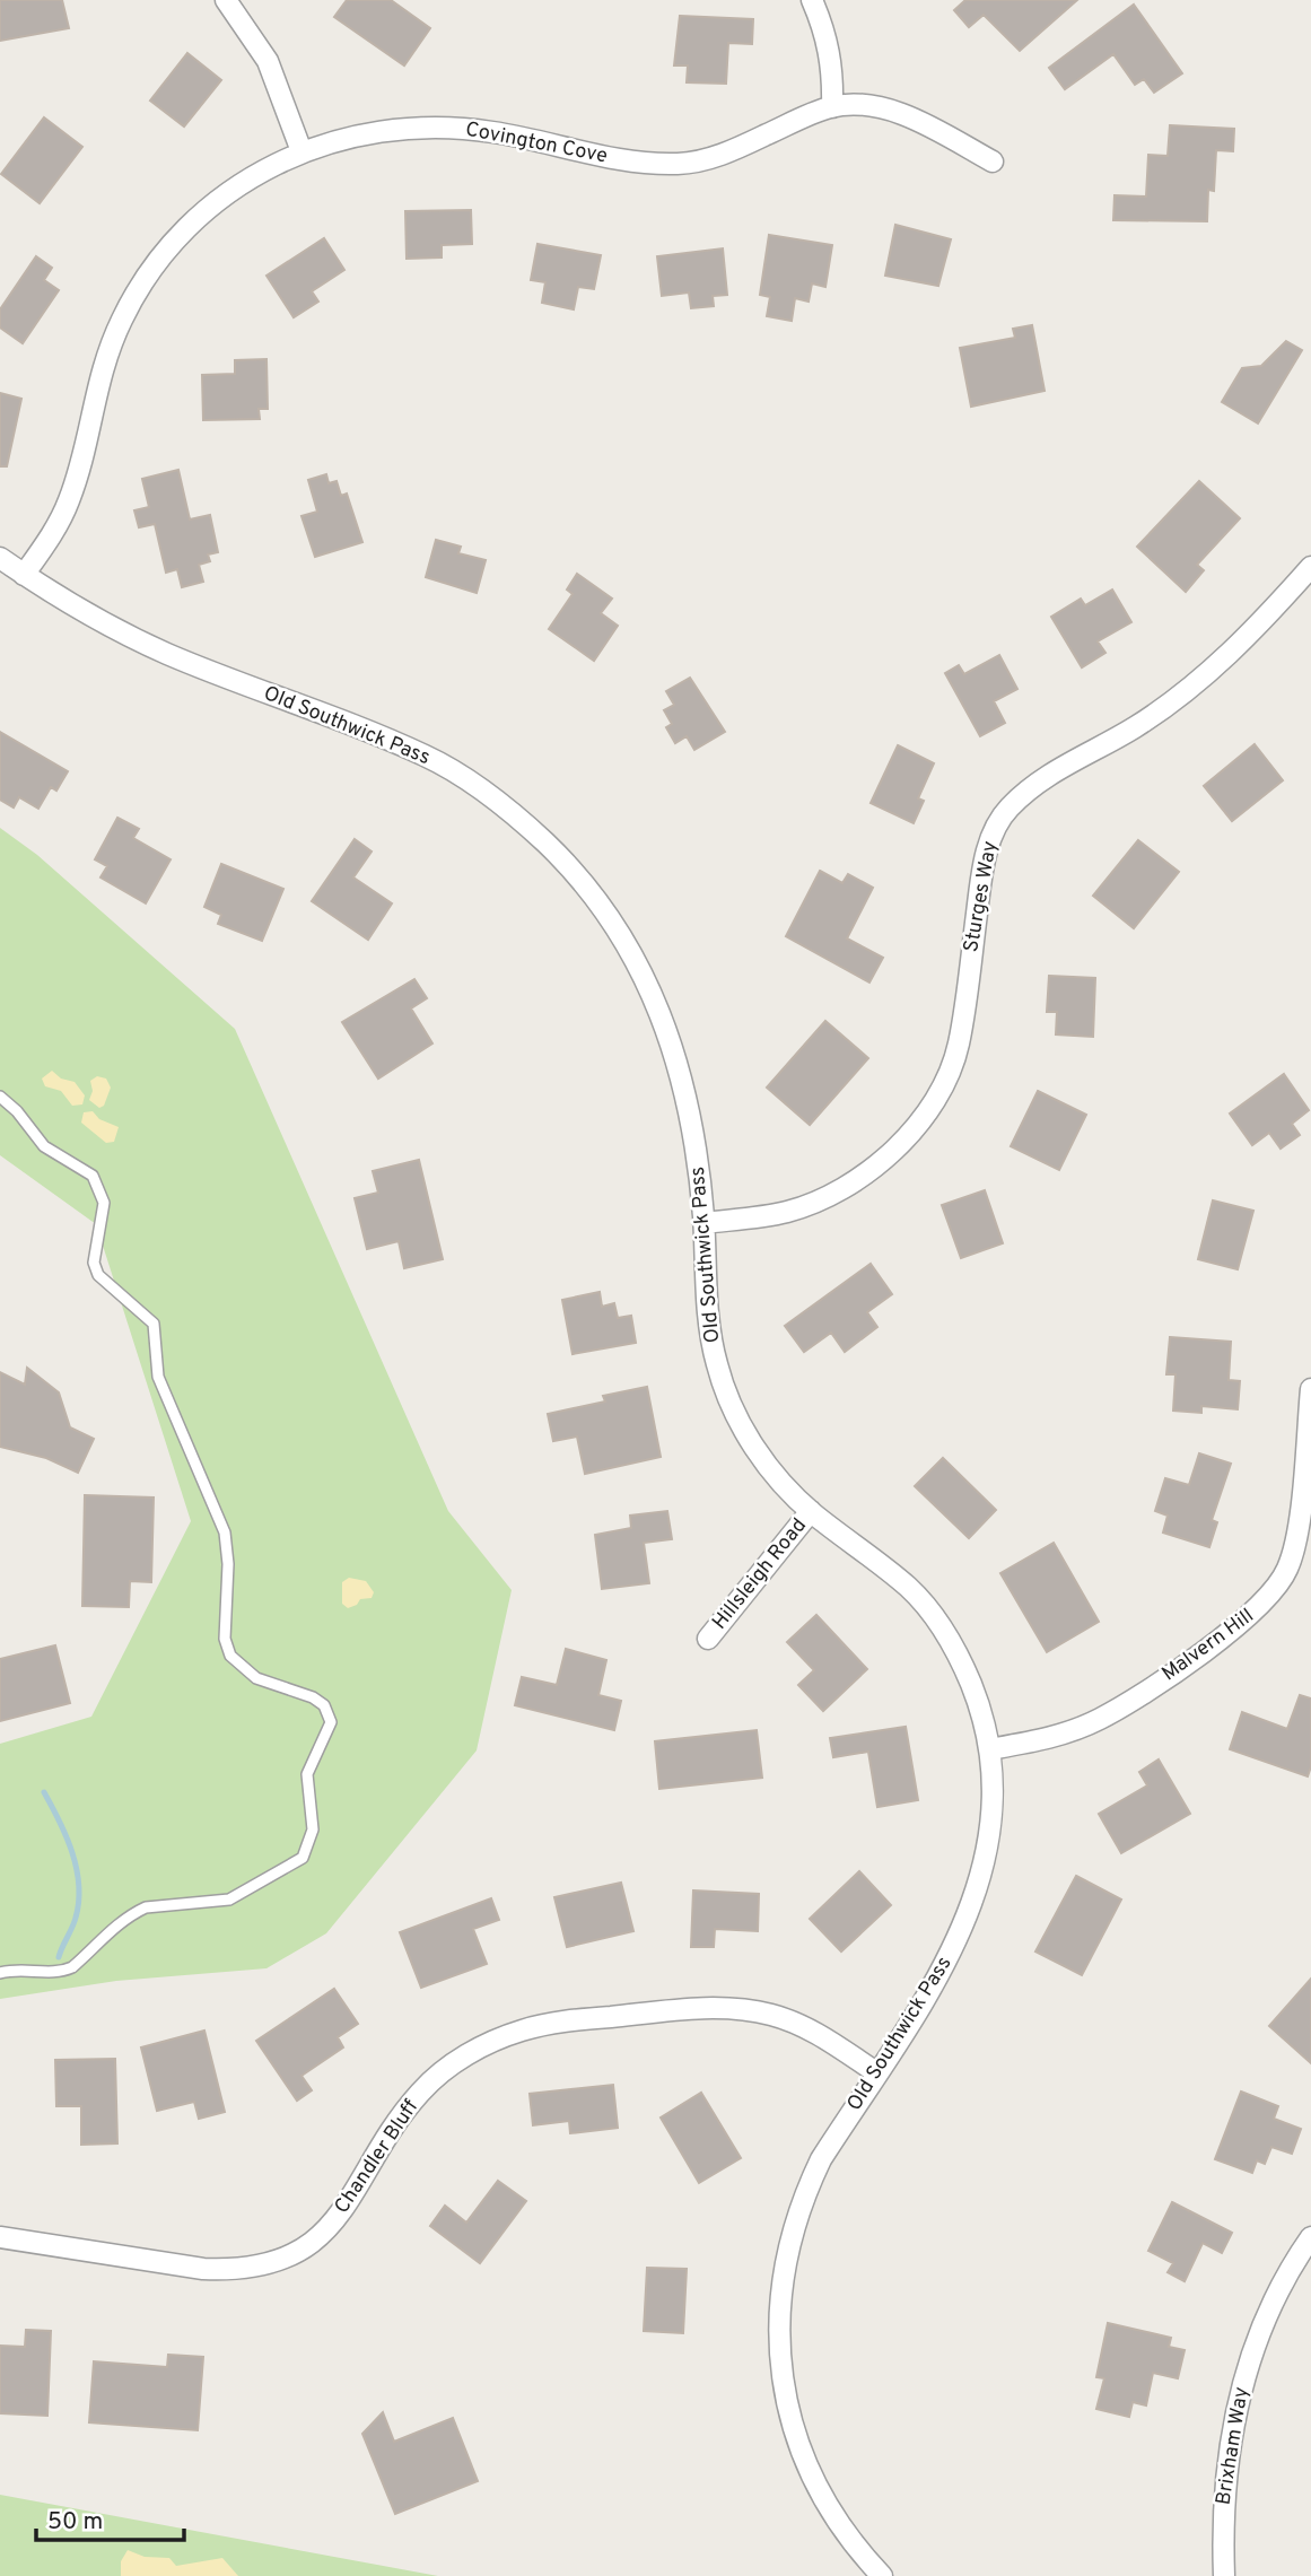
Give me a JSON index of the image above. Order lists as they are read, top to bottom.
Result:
{
  "streets": {
    "street": [
      "Covington Cove",
      "Old Southwick Pass",
      "Sturges Way",
      "Hillsleigh Road",
      "Malvern Hill",
      "Chandler Bluff",
      "Brixham Way"
    ]
  },
  "crossings": [
    ["Covington Cove", "Old Southwick Pass"],
    ["Old Southwick Pass", "Sturges Way"],
    ["Old Southwick Pass", "Hillsleigh Road"],
    ["Old Southwick Pass", "Malvern Hill"],
    ["Old Southwick Pass", "Chandler Bluff"]
  ],
  "scale_bar": "50 m"
}
